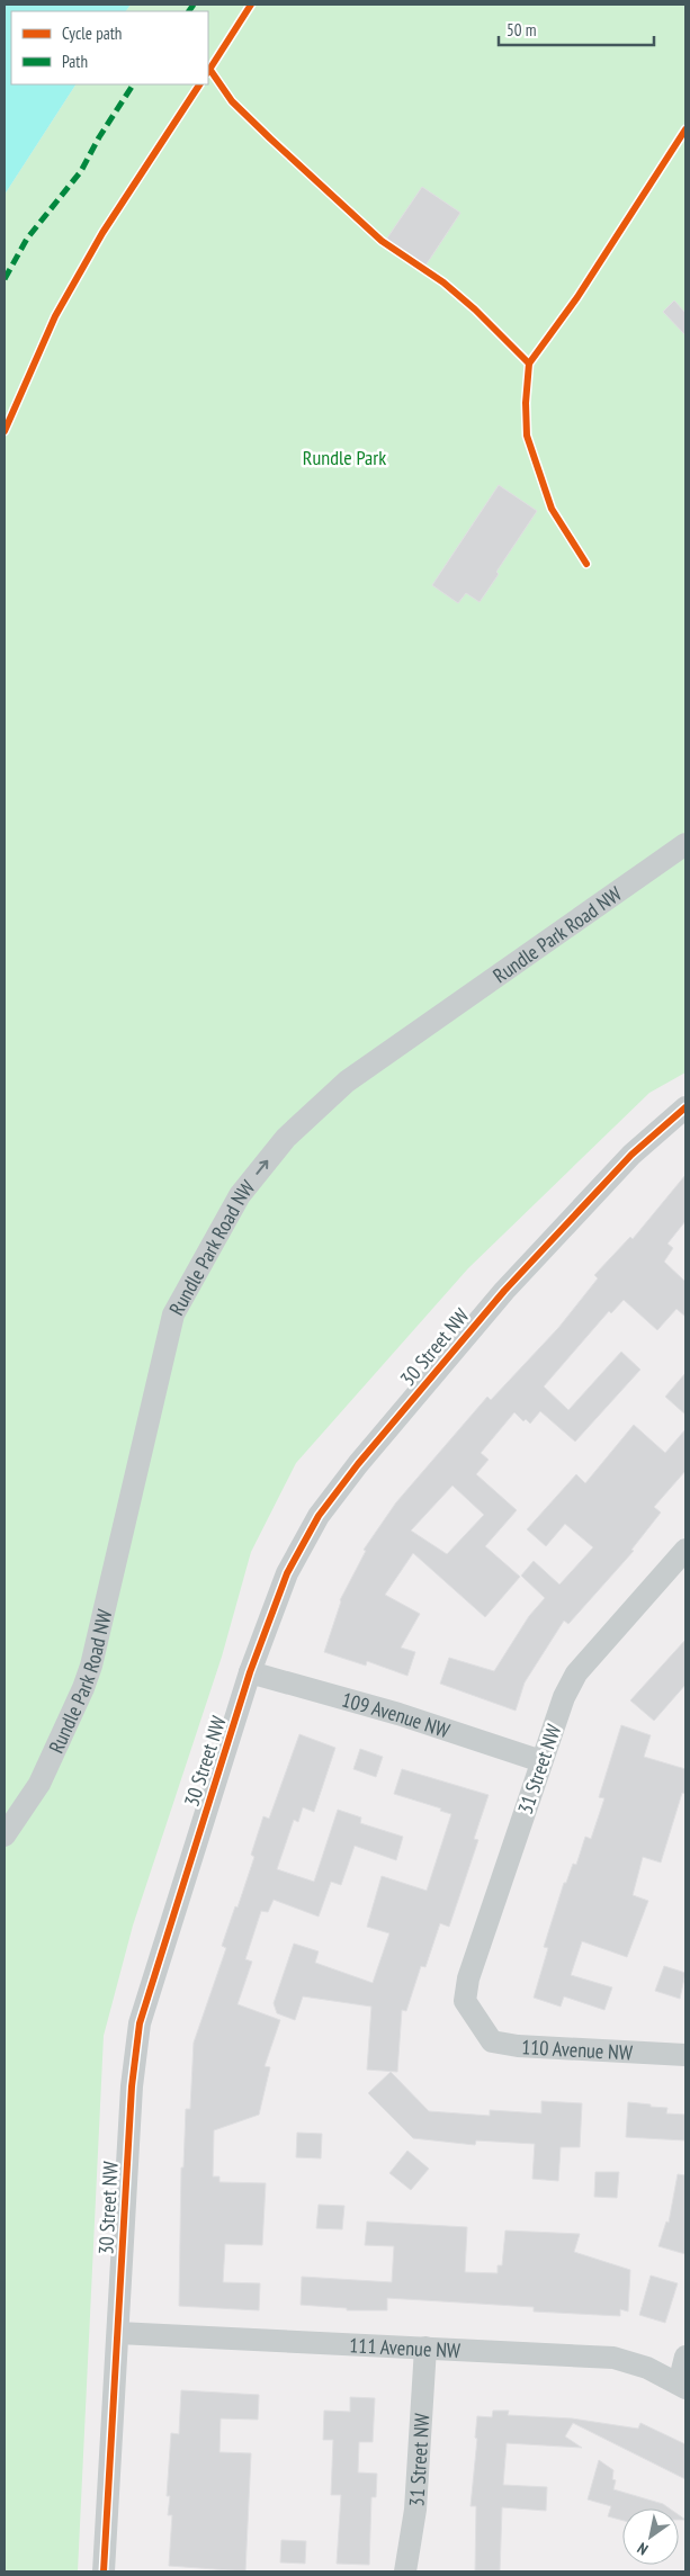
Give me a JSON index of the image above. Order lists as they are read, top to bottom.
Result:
{
  "streets": {
    "street": [
      "Rundle Park Road NW",
      "30 Street NW",
      "109 Avenue NW",
      "31 Street NW",
      "110 Avenue NW",
      "111 Avenue NW"
    ]
  },
  "crossings": [
    ["30 Street NW", "109 Avenue NW"],
    ["30 Street NW", "111 Avenue NW"],
    ["109 Avenue NW", "31 Street NW"],
    ["31 Street NW", "110 Avenue NW"],
    ["31 Street NW", "111 Avenue NW"]
  ],
  "one_way": ["Rundle Park Road NW"],
  "parks": ["Rundle Park"],
  "legend": ["Cycle path", "Path"],
  "scale_bar": "50 m",
  "north": "bottom left"
}
